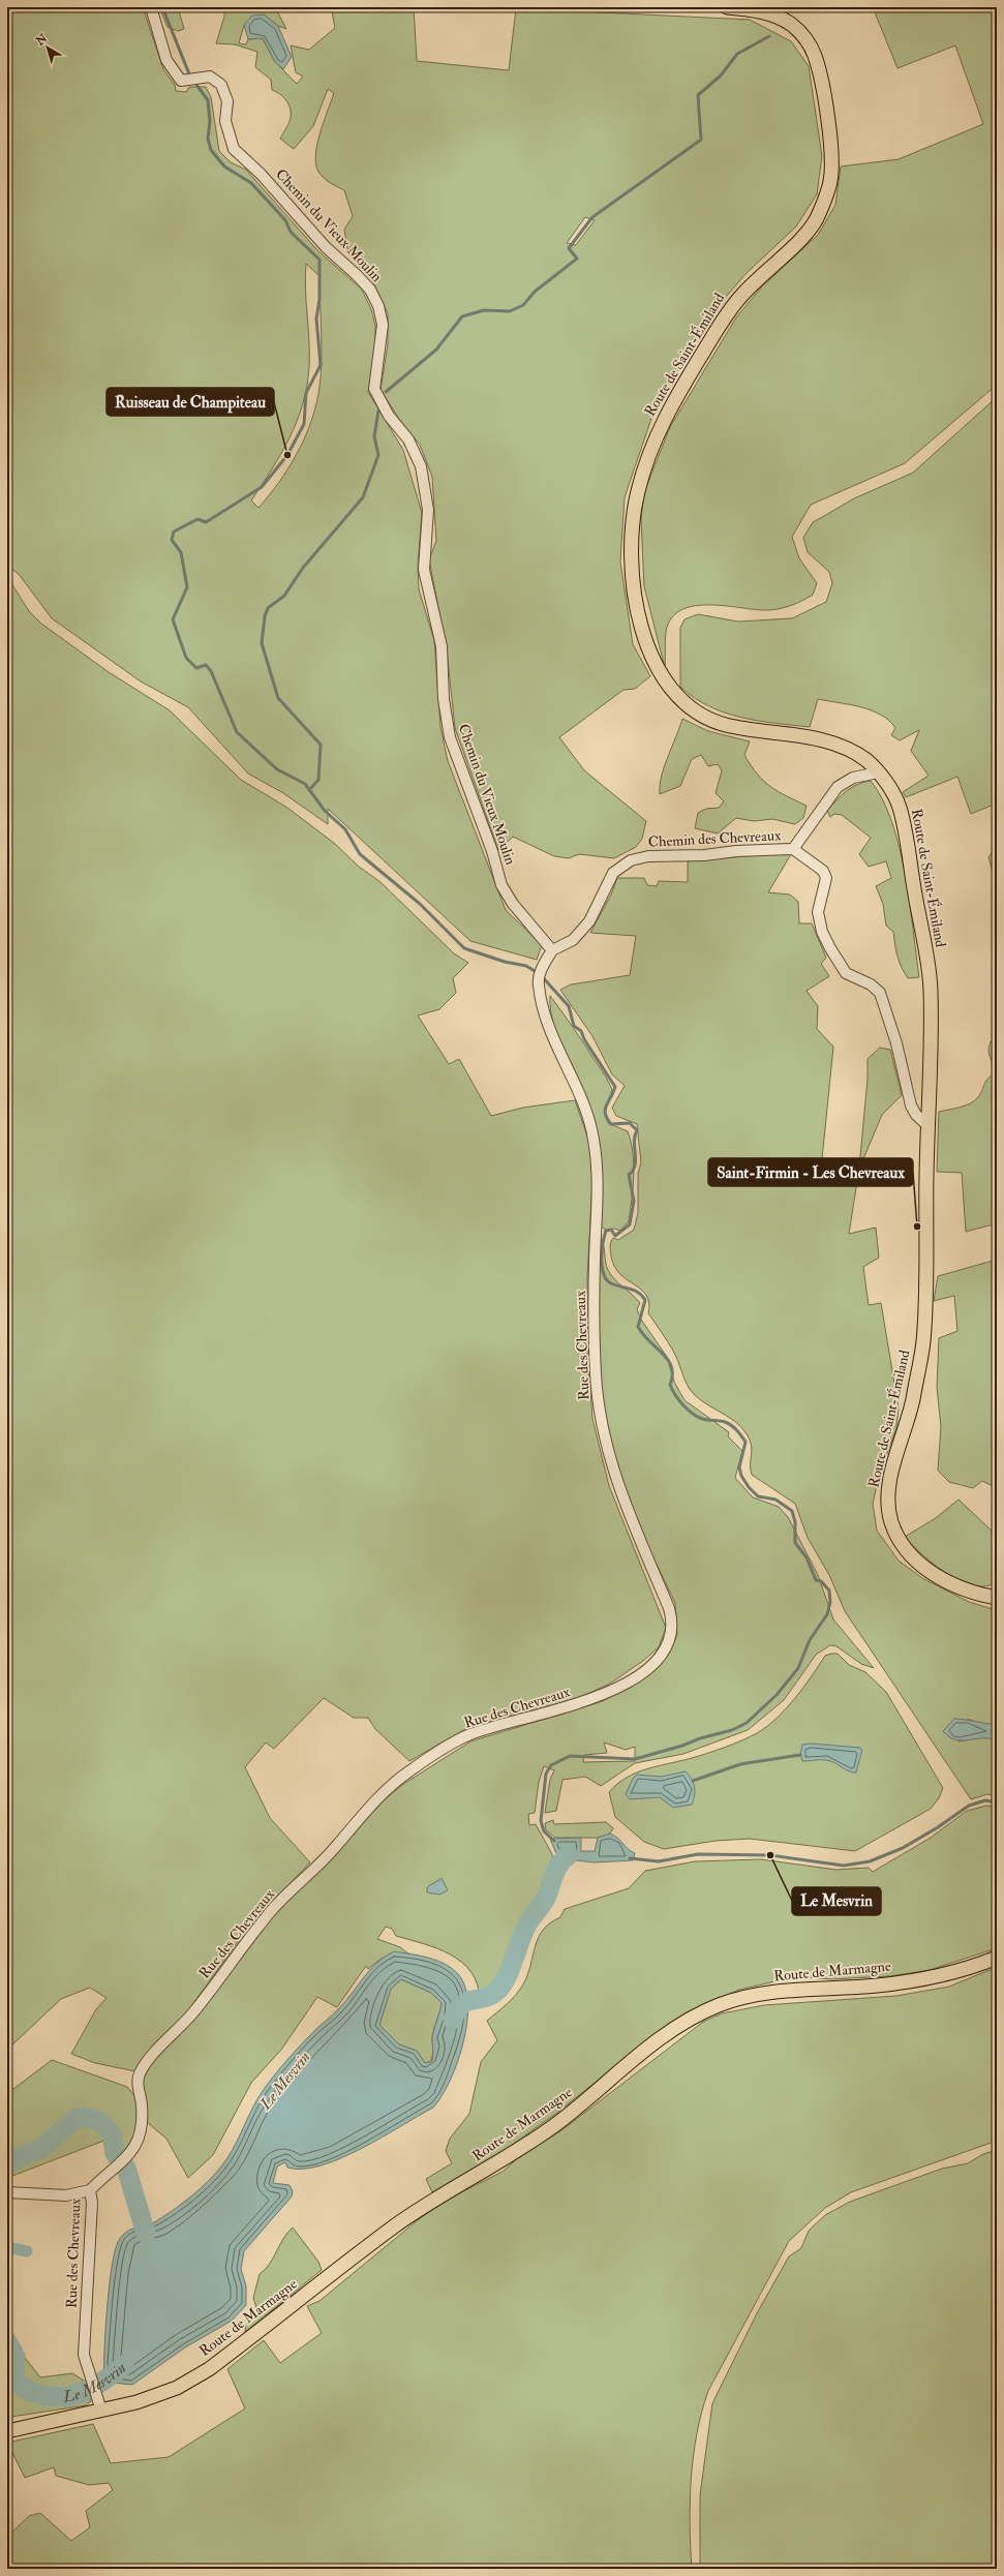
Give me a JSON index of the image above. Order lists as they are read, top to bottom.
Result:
{
  "streets": {
    "main road": ["Route de Saint-Émiland", "Route de Marmagne"],
    "street": ["Chemin du Vieux Moulin", "Chemin des Chevreaux", "Rue des Chevreaux"]
  },
  "crossings": [
    ["Chemin du Vieux Moulin", "Chemin des Chevreaux"],
    ["Chemin du Vieux Moulin", "Rue des Chevreaux"],
    ["Route de Saint-Émiland", "Chemin des Chevreaux"],
    ["Chemin des Chevreaux", "Rue des Chevreaux"],
    ["Rue des Chevreaux", "Route de Marmagne"]
  ],
  "water": ["Le Mesvrin"],
  "places": ["Ruisseau de Champiteau", "Saint-Firmin - Les Chevreaux", "Le Mesvrin"],
  "north": "top left"
}
